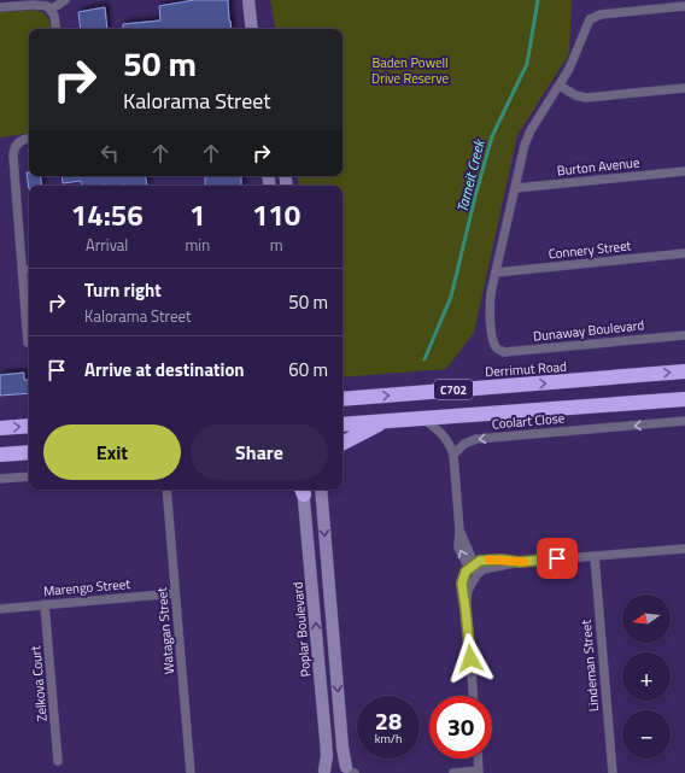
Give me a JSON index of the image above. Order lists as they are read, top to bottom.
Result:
{
  "streets": {
    "highway": ["Derrimut Road", "C702"],
    "street": [
      "Burton Avenue",
      "Connery Street",
      "Dunaway Boulevard",
      "Coolart Close",
      "Marengo Street",
      "Poplar Boulevard",
      "Watagan Street",
      "Lindeman Street",
      "Zelkova Court"
    ]
  },
  "crossings": [
    ["Connery Street", "Dunaway Boulevard"],
    ["Marengo Street", "Watagan Street"],
    ["Marengo Street", "Zelkova Court"]
  ],
  "one_way": ["Coolart Close"],
  "water": ["Tarneit Creek"],
  "parks": ["Baden Powell Drive Reserve"],
  "north": "left",
  "page": {
    "turn": ["50 m", "Kalorama Street"],
    "eta": [
      "14:56",
      "Arrival",
      "1",
      "min",
      "110",
      "m"
    ],
    "list": [
      {
        "name": "Turn right",
        "note": "Kalorama Street",
        "value": "50 m"
      },
      {
        "name": "Arrive at destination",
        "value": "60 m"
      }
    ],
    "buttons": ["Exit", "Share"],
    "map_buttons": ["+", "−"],
    "speed": "28 km/h",
    "limit": "30"
  }
}
